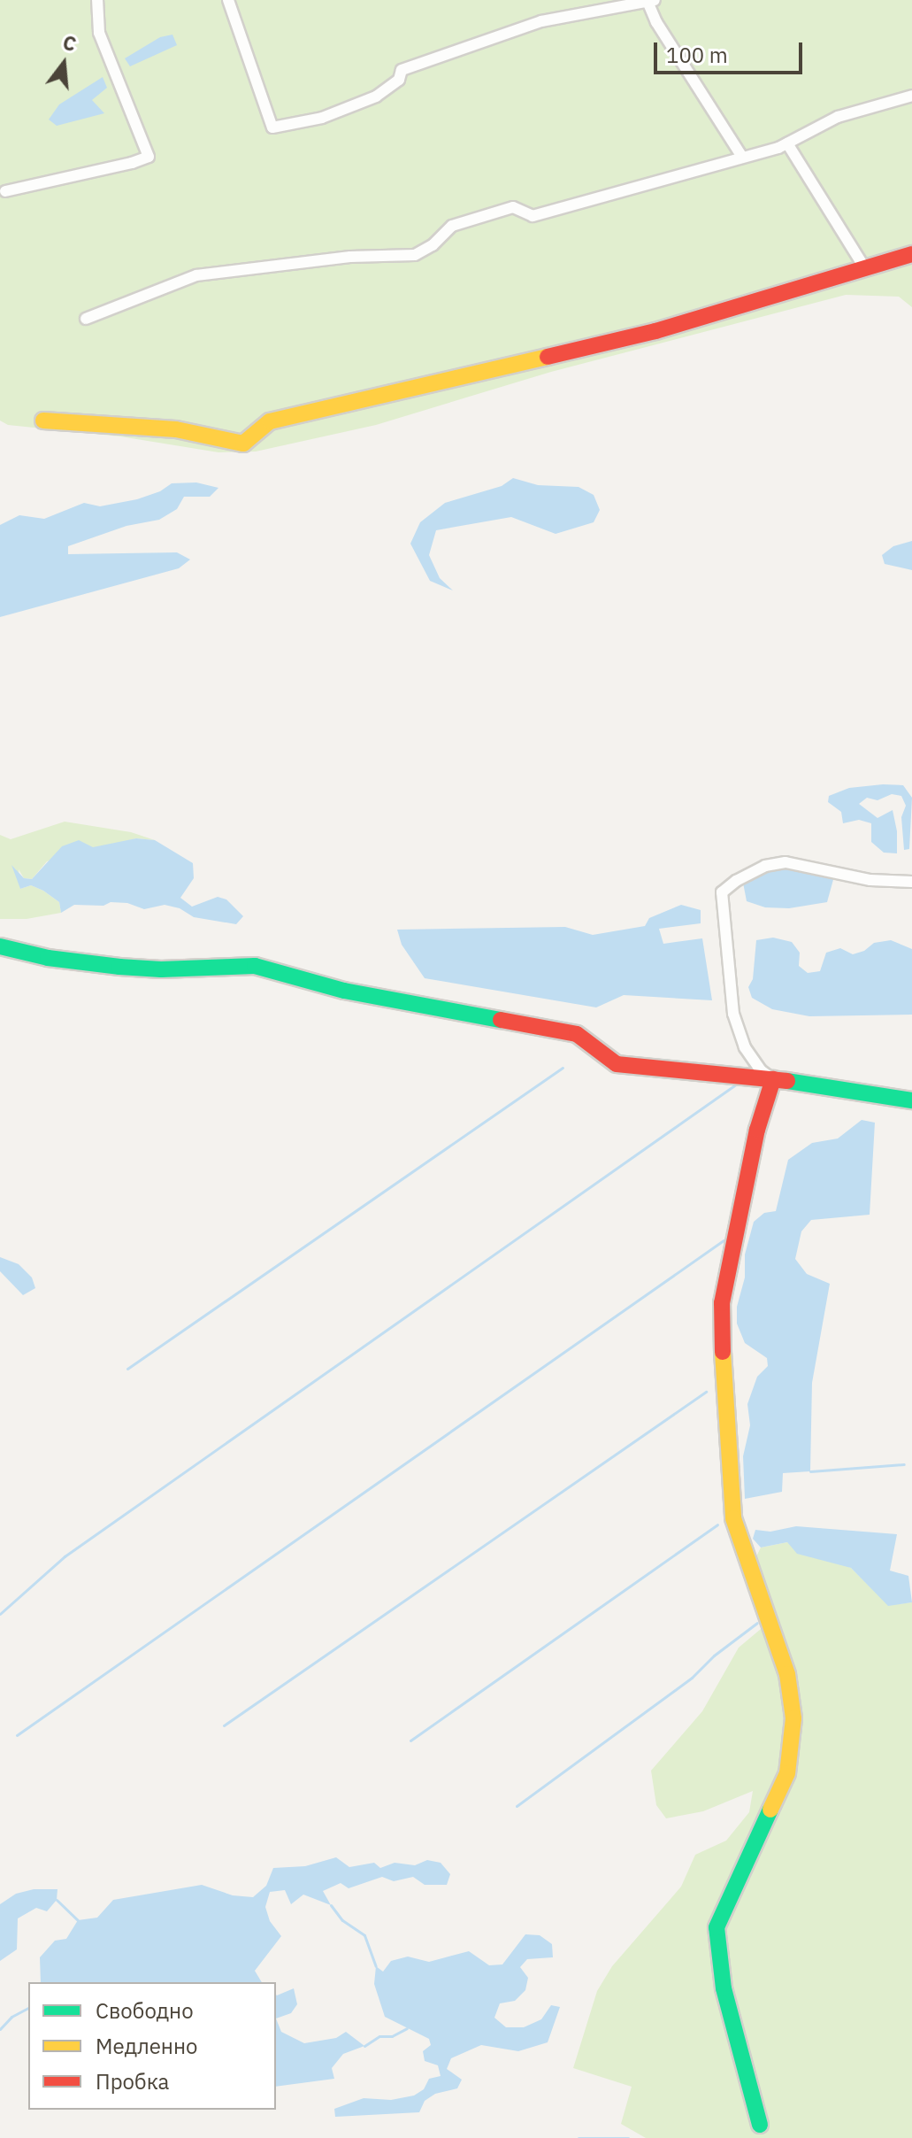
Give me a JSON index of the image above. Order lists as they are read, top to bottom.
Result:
{
  "legend": ["Свободно", "Медленно", "Пробка"],
  "scale_bar": "100 m",
  "north": "top"
}
